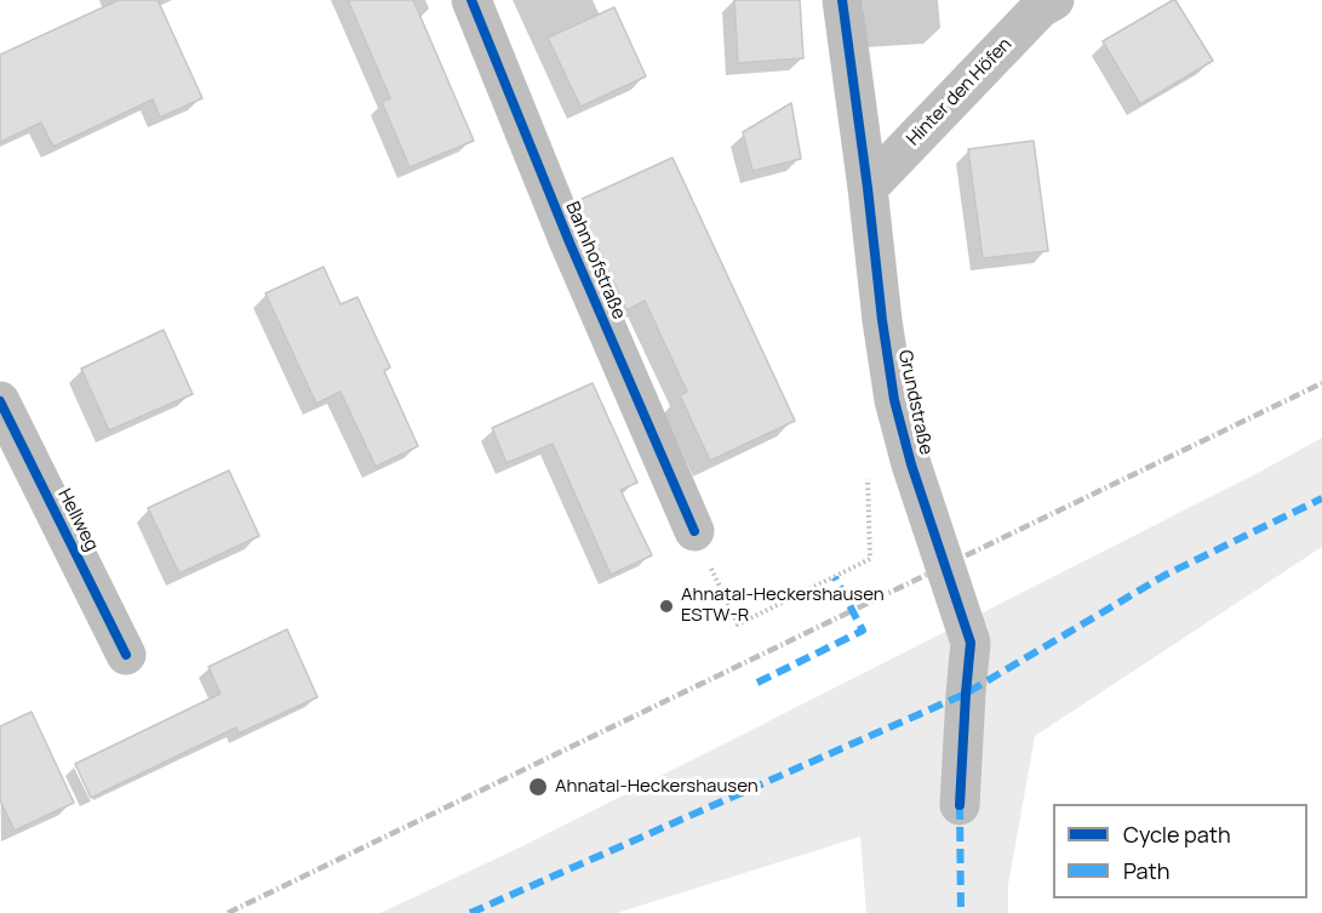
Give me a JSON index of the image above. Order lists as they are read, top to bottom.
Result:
{
  "streets": {
    "street": [
      "Hinter den Höfen",
      "Bahnhofstraße",
      "Grundstraße",
      "Hellweg"
    ]
  },
  "crossings": [
    ["Hinter den Höfen", "Grundstraße"]
  ],
  "places": ["Ahnatal-Heckershausen ESTW-R", "Ahnatal-Heckershausen"],
  "legend": ["Cycle path", "Path"]
}
